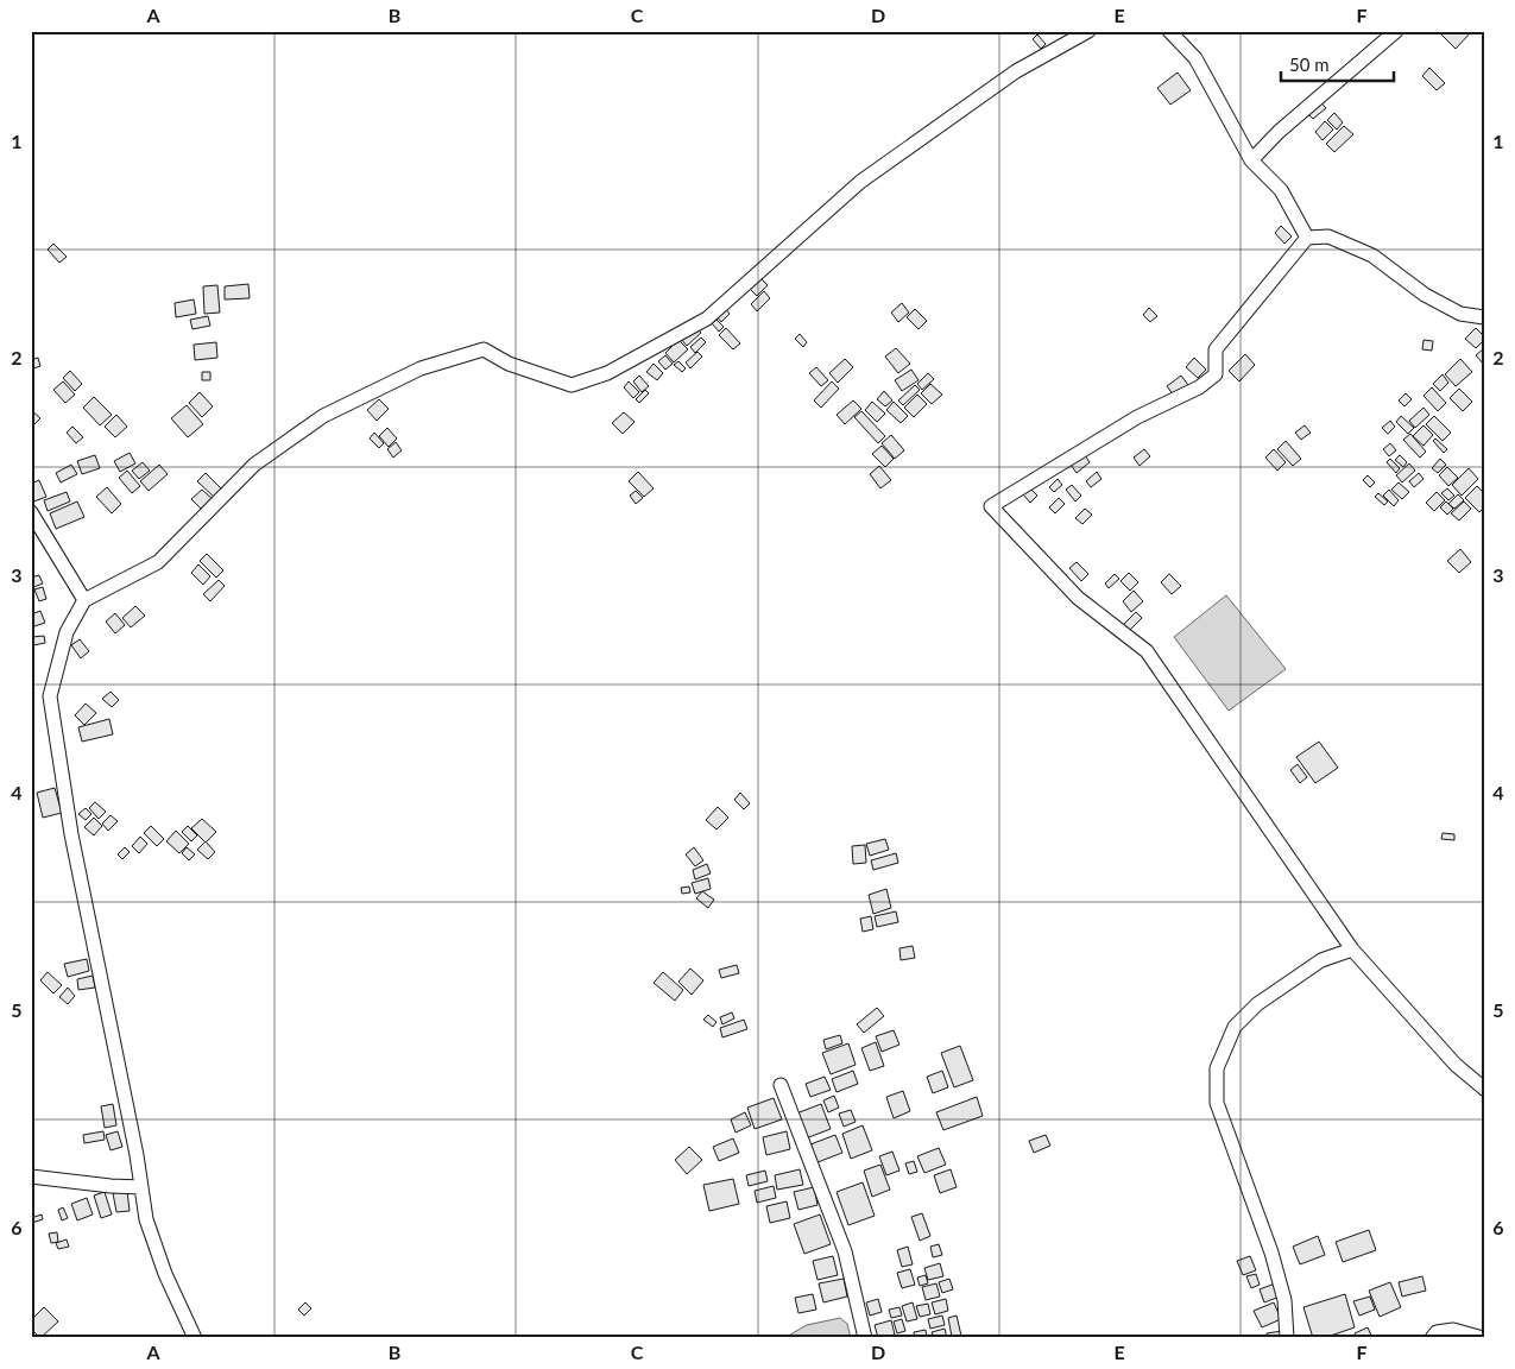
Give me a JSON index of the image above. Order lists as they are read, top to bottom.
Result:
{
  "scale_bar": "50 m",
  "grid": {
    "columns": [
      "A",
      "B",
      "C",
      "D",
      "E",
      "F"
    ],
    "rows": [
      "1",
      "2",
      "3",
      "4",
      "5",
      "6"
    ]
  }
}
